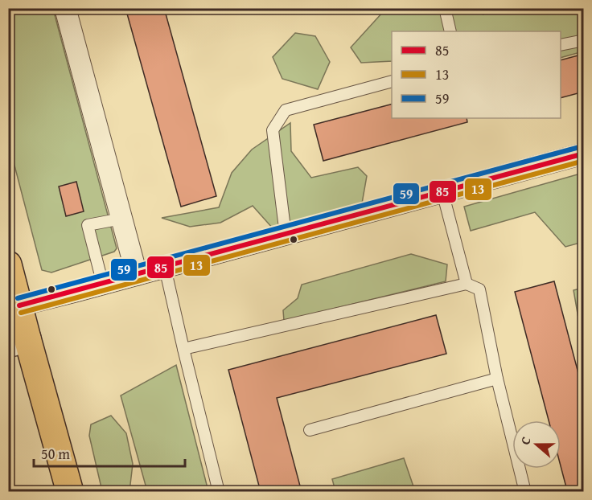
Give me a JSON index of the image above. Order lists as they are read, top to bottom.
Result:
{
  "lines": ["transit line 59", "transit line 85", "transit line 13"],
  "legend": ["85", "13", "59"],
  "scale_bar": "50 m",
  "north": "left"
}
